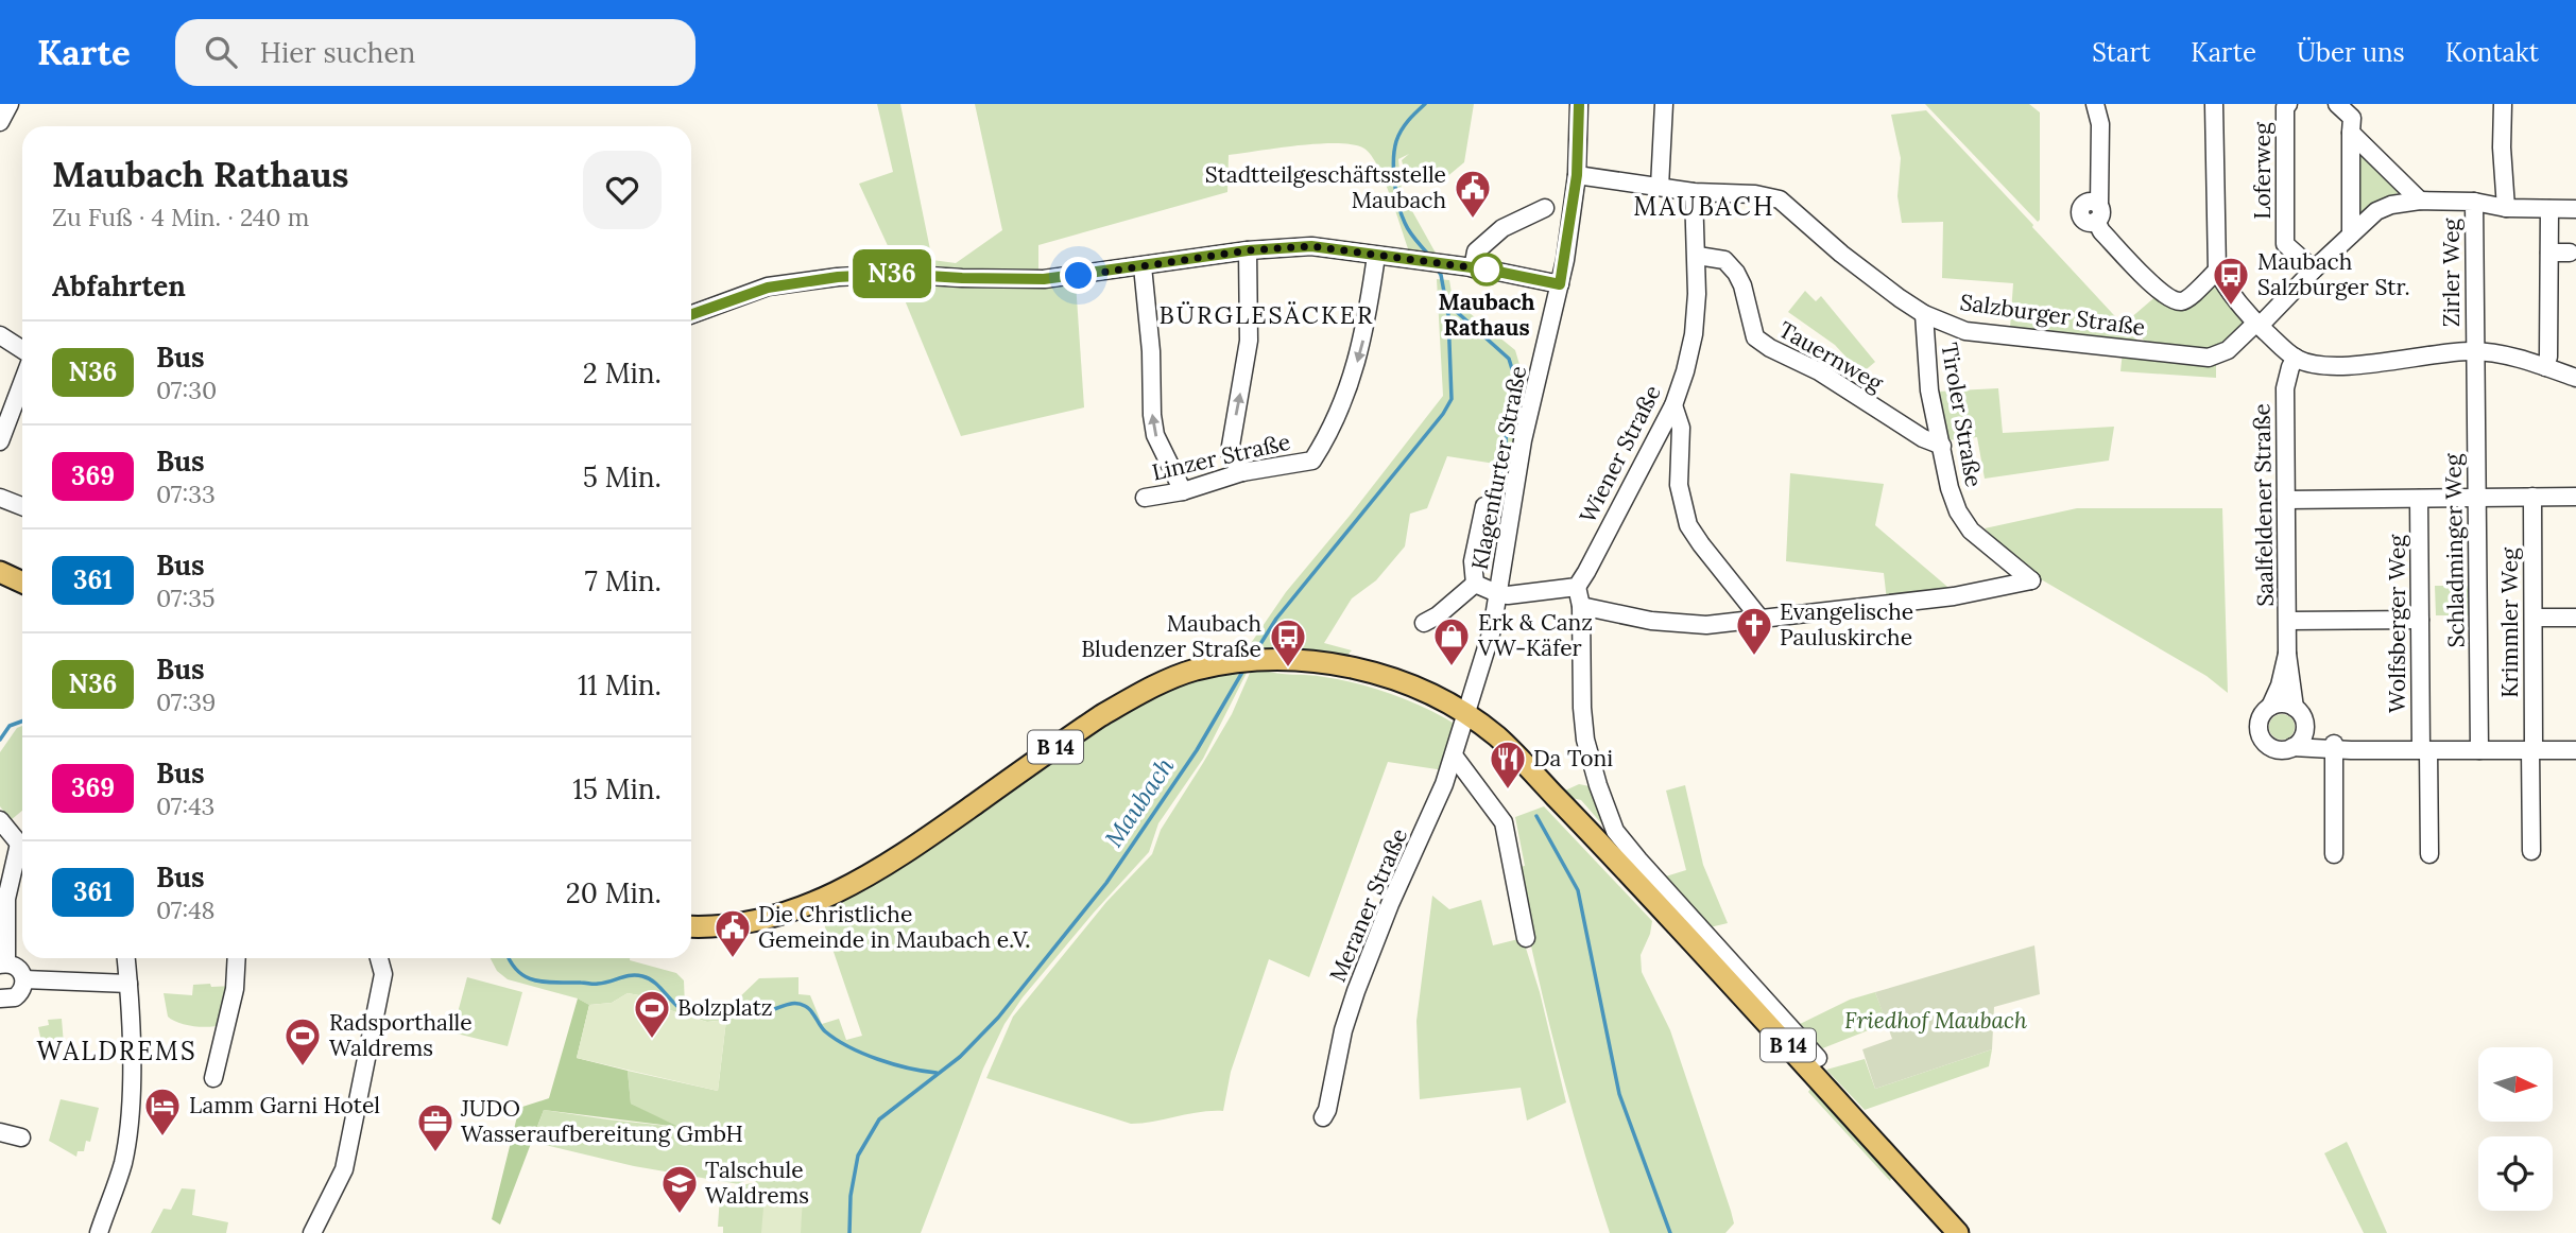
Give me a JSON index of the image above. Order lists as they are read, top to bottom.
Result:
{
  "streets": {
    "main road": ["B 14"],
    "street": [
      "Loferweg",
      "Zirler Weg",
      "Salzburger Straße",
      "Tauernweg",
      "Tiroler Straße",
      "Wiener Straße",
      "Linzer Straße",
      "Klagenfurter Straße",
      "Saalfeldener Straße",
      "Schladminger Weg",
      "Krimmler Weg",
      "Wolfsberger Weg",
      "Meraner Straße"
    ]
  },
  "crossings": [
    ["Loferweg", "Salzburger Straße"],
    ["Zirler Weg", "Salzburger Straße"],
    ["Zirler Weg", "Schladminger Weg"],
    ["Salzburger Straße", "Tiroler Straße"],
    ["Salzburger Straße", "Wiener Straße"],
    ["Tauernweg", "Tiroler Straße"],
    ["Tauernweg", "Wiener Straße"],
    ["B 14", "Meraner Straße"]
  ],
  "one_way": ["Linzer Straße"],
  "districts": ["MAUBACH", "BÜRGLESÄCKER", "WALDREMS"],
  "water": ["Maubach"],
  "parks": ["Friedhof Maubach"],
  "places": {
    "public building": ["Stadtteilgeschäftsstelle Maubach", "Die Christliche Gemeinde in Maubach e.V."],
    "other": ["Maubach Rathaus"],
    "bus stop": ["Maubach Salzburger Str.", "Maubach Bludenzer Straße"],
    "church": ["Evangelische Pauluskirche"],
    "shop": ["Erk & Canz VW-Käfer"],
    "restaurant": ["Da Toni"],
    "sports": ["Bolzplatz", "Radsporthalle Waldrems"],
    "hotel": ["Lamm Garni Hotel"],
    "office": ["JUDO Wasseraufbereitung GmbH"],
    "school or university": ["Talschule Waldrems"]
  },
  "lines": ["bus line N36"],
  "north": "right",
  "page": {
    "header": "Karte",
    "search": "Hier suchen",
    "nav": [
      "Start",
      "Karte",
      "Über uns",
      "Kontakt"
    ],
    "on_map": "N36",
    "heading": [
      ["Maubach Rathaus", "Zu Fuß · 4 Min. · 240 m"],
      "Abfahrten"
    ],
    "list": [
      {
        "mark": "N36",
        "name": "Bus",
        "note": "07:30",
        "value": "2 Min."
      },
      {
        "mark": "369",
        "name": "Bus",
        "note": "07:33",
        "value": "5 Min."
      },
      {
        "mark": "361",
        "name": "Bus",
        "note": "07:35",
        "value": "7 Min."
      },
      {
        "mark": "N36",
        "name": "Bus",
        "note": "07:39",
        "value": "11 Min."
      },
      {
        "mark": "369",
        "name": "Bus",
        "note": "07:43",
        "value": "15 Min."
      },
      {
        "mark": "361",
        "name": "Bus",
        "note": "07:48",
        "value": "20 Min."
      }
    ]
  }
}
